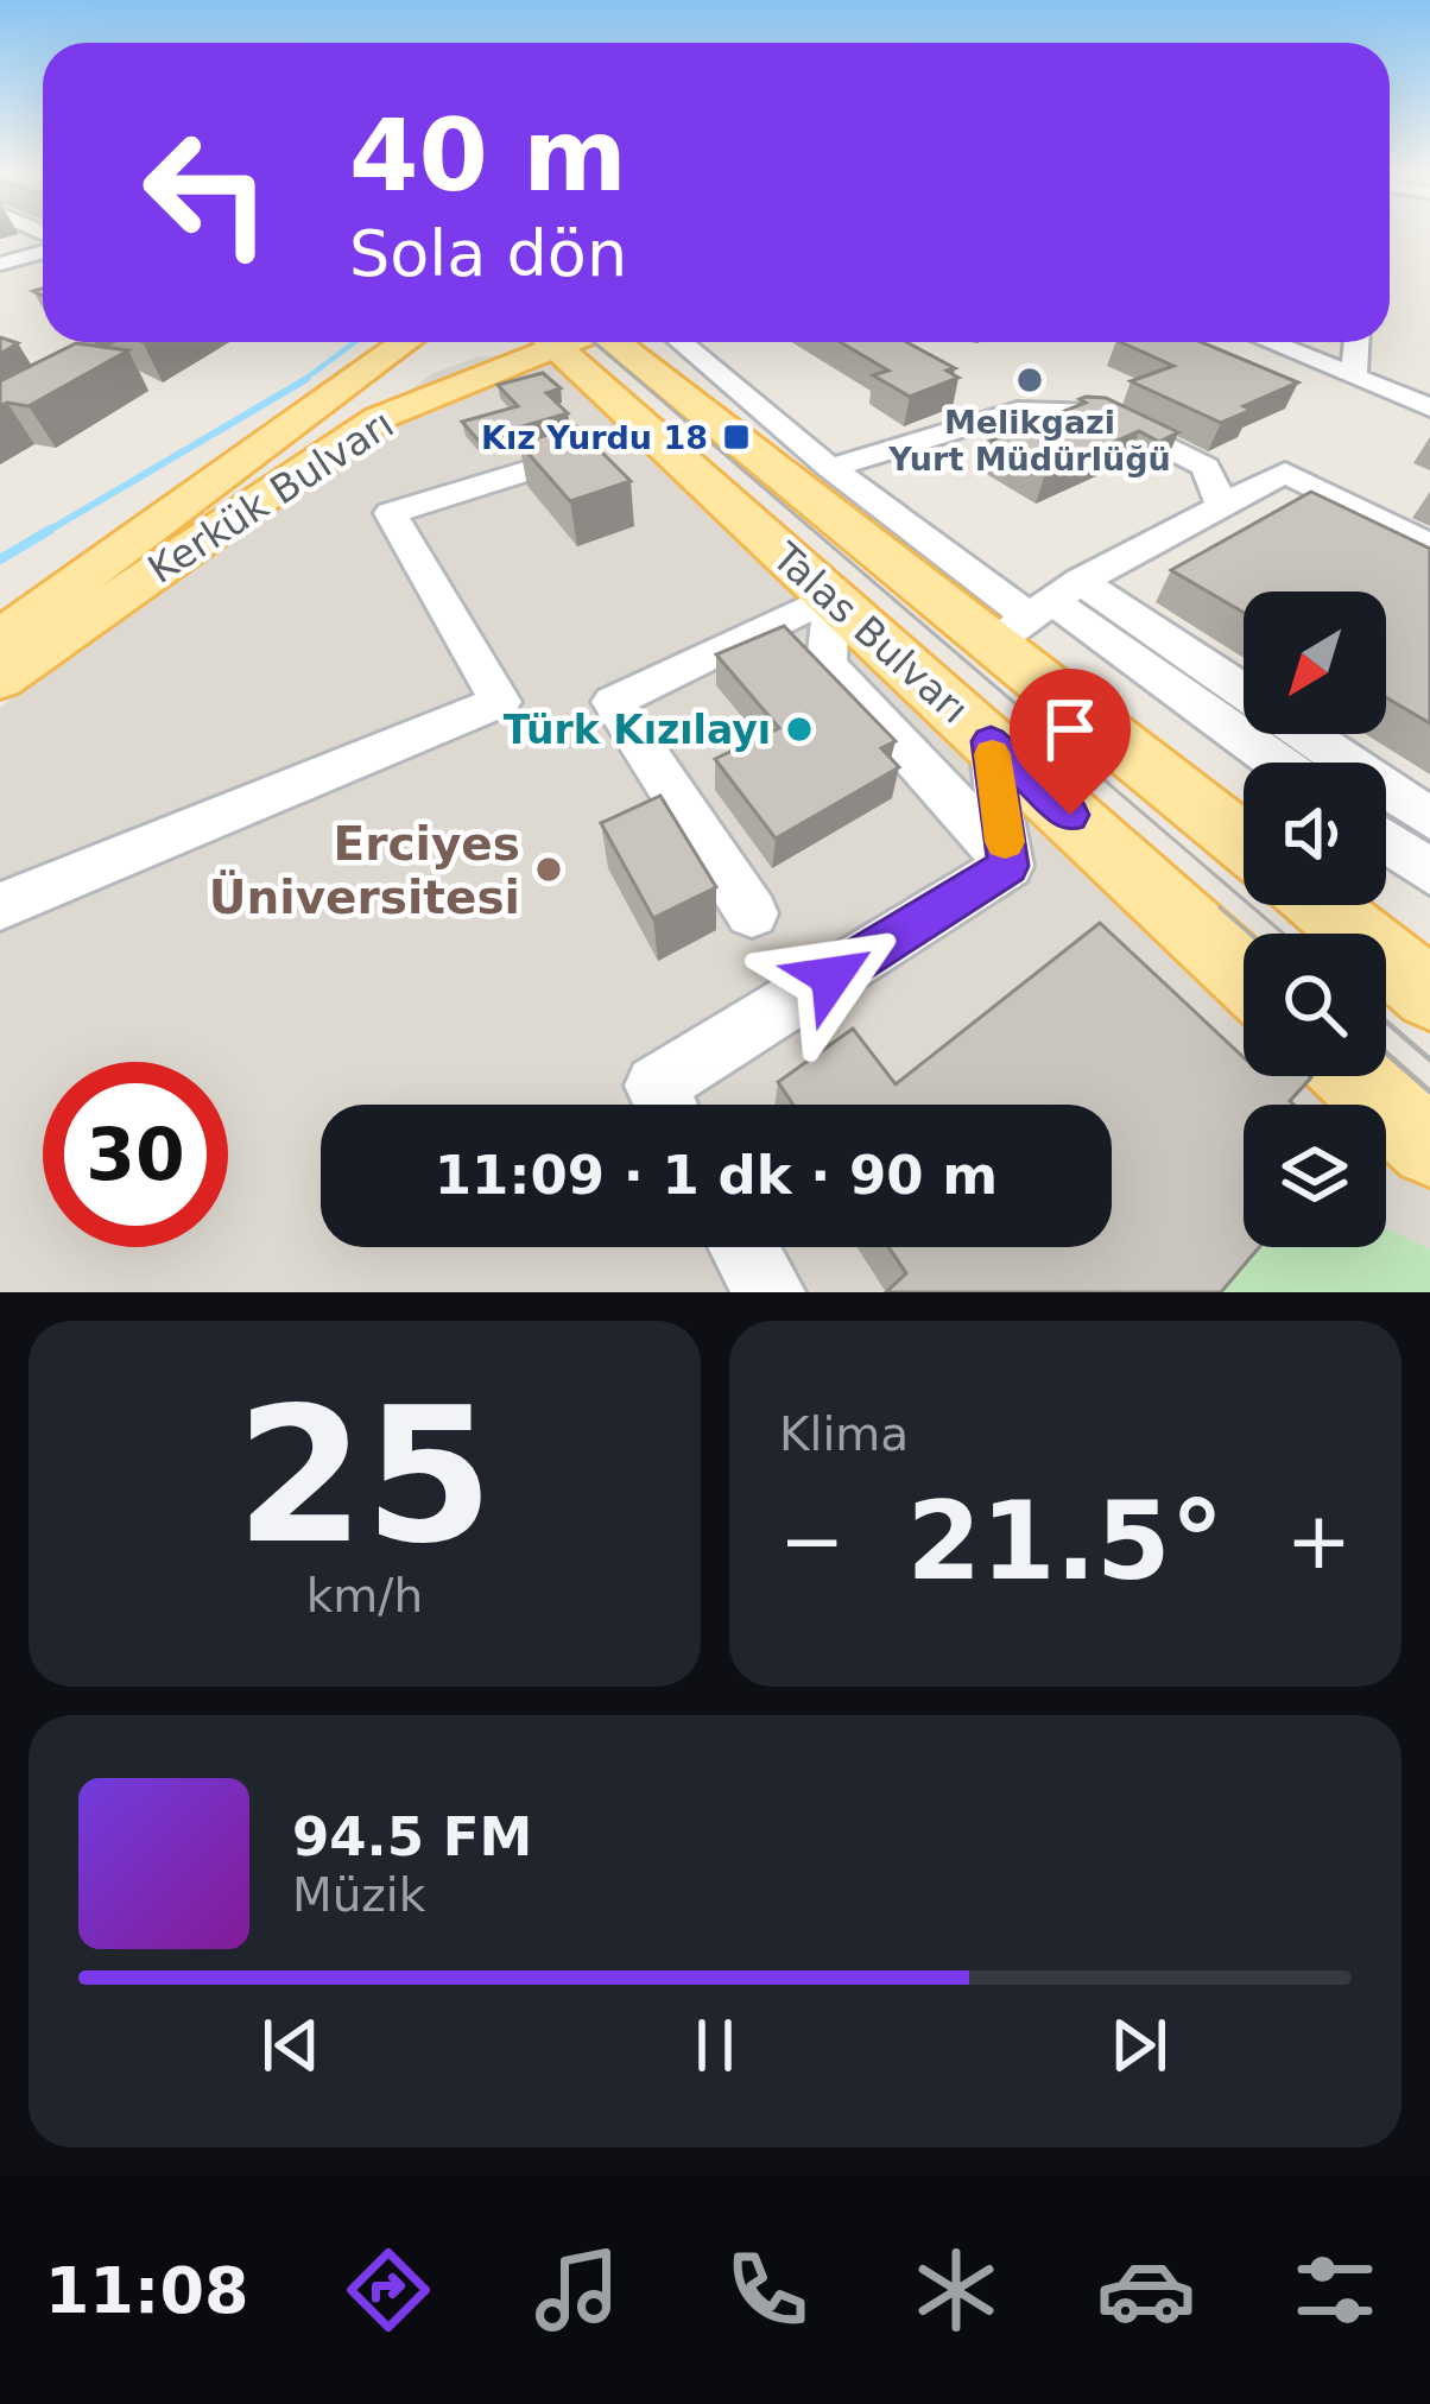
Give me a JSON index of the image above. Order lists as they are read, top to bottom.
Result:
{
  "streets": {
    "main road": ["Kerkük Bulvarı", "Talas Bulvarı"]
  },
  "places": {
    "other": ["Melikgazi Yurt Müdürlüğü", "Türk Kızılayı", "Erciyes Üniversitesi"],
    "transit": ["Kız Yurdu 18"]
  },
  "north": "bottom left",
  "page": {
    "turn": ["40 m", "Sola dön"],
    "limit": "30",
    "trip": "11:09 · 1 dk · 90 m",
    "tile": [
      ["25", "km/h"],
      "Klima"
    ],
    "heat": ["−", "21.5°", "+"],
    "song": ["94.5 FM", "Müzik"],
    "tabs": "11:08"
  }
}
